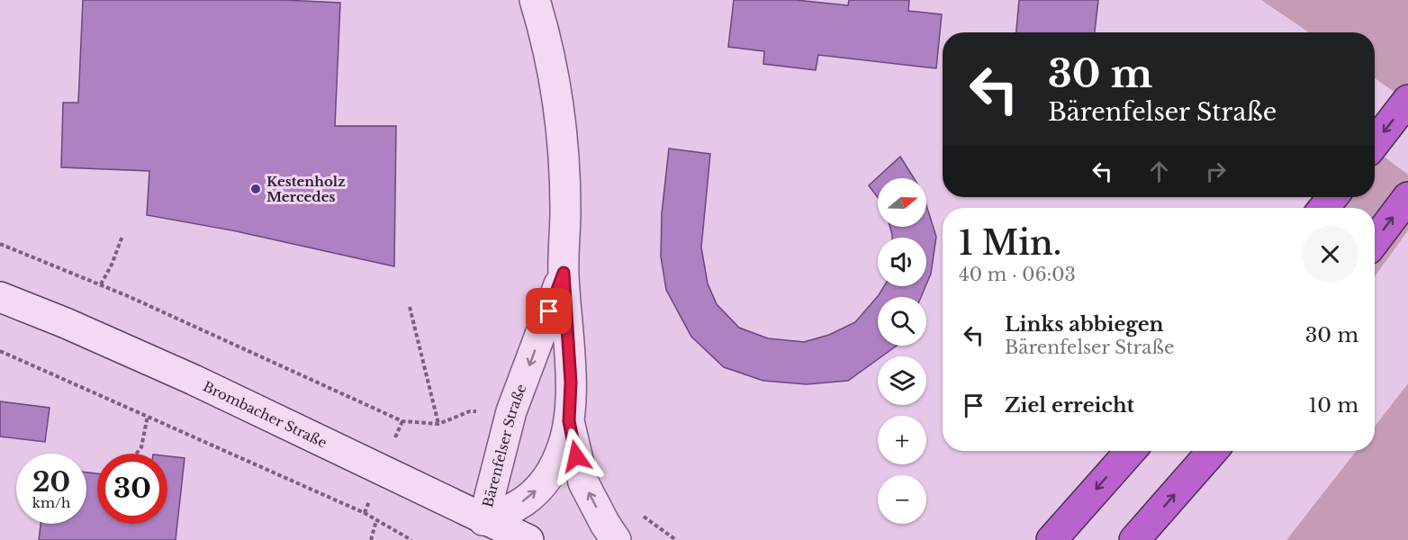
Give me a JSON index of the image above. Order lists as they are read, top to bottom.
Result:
{
  "streets": {
    "street": ["Brombacher Straße", "Bärenfelser Straße"]
  },
  "crossings": [
    ["Brombacher Straße", "Bärenfelser Straße"]
  ],
  "places": ["Kestenholz Mercedes"],
  "north": "right",
  "page": {
    "turn": ["30 m", "Bärenfelser Straße"],
    "map_buttons": ["+", "−"],
    "heading": ["1 Min.", "40 m · 06:03"],
    "list": [
      {
        "name": "Links abbiegen",
        "note": "Bärenfelser Straße",
        "value": "30 m"
      },
      {
        "name": "Ziel erreicht",
        "value": "10 m"
      }
    ],
    "speed": "20 km/h",
    "limit": "30"
  }
}
